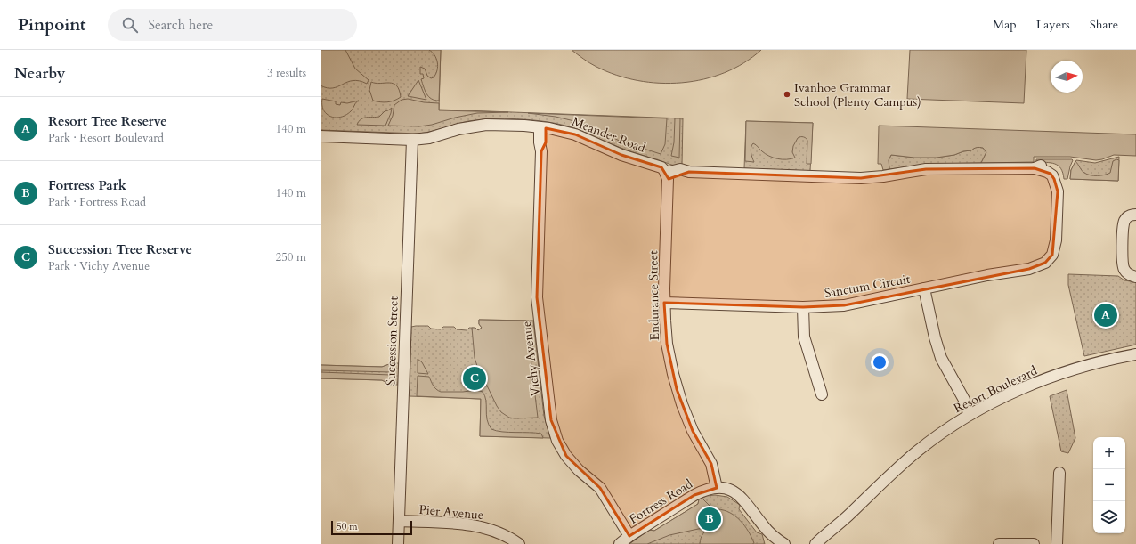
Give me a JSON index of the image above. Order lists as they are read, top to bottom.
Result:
{
  "streets": {
    "street": [
      "Meander Road",
      "Sanctum Circuit",
      "Endurance Street",
      "Succession Street",
      "Vichy Avenue",
      "Resort Boulevard",
      "Fortress Road",
      "Pier Avenue"
    ]
  },
  "crossings": [
    ["Meander Road", "Sanctum Circuit"],
    ["Meander Road", "Endurance Street"],
    ["Meander Road", "Succession Street"],
    ["Meander Road", "Vichy Avenue"],
    ["Sanctum Circuit", "Endurance Street"],
    ["Endurance Street", "Fortress Road"],
    ["Succession Street", "Pier Avenue"],
    ["Vichy Avenue", "Fortress Road"]
  ],
  "places": ["Ivanhoe Grammar School (Plenty Campus)"],
  "scale_bar": "50 m",
  "north": "right",
  "page": {
    "header": "Pinpoint",
    "search": "Search here",
    "nav": ["Map", "Layers", "Share"],
    "heading": ["Nearby", "3 results"],
    "list": [
      {
        "mark": "A",
        "name": "Resort Tree Reserve",
        "note": "Park · Resort Boulevard",
        "value": "140 m"
      },
      {
        "mark": "B",
        "name": "Fortress Park",
        "note": "Park · Fortress Road",
        "value": "140 m"
      },
      {
        "mark": "C",
        "name": "Succession Tree Reserve",
        "note": "Park · Vichy Avenue",
        "value": "250 m"
      }
    ],
    "pins": ["A", "C", "B"],
    "map_buttons": ["+", "−"],
    "scale": "50 m"
  }
}
